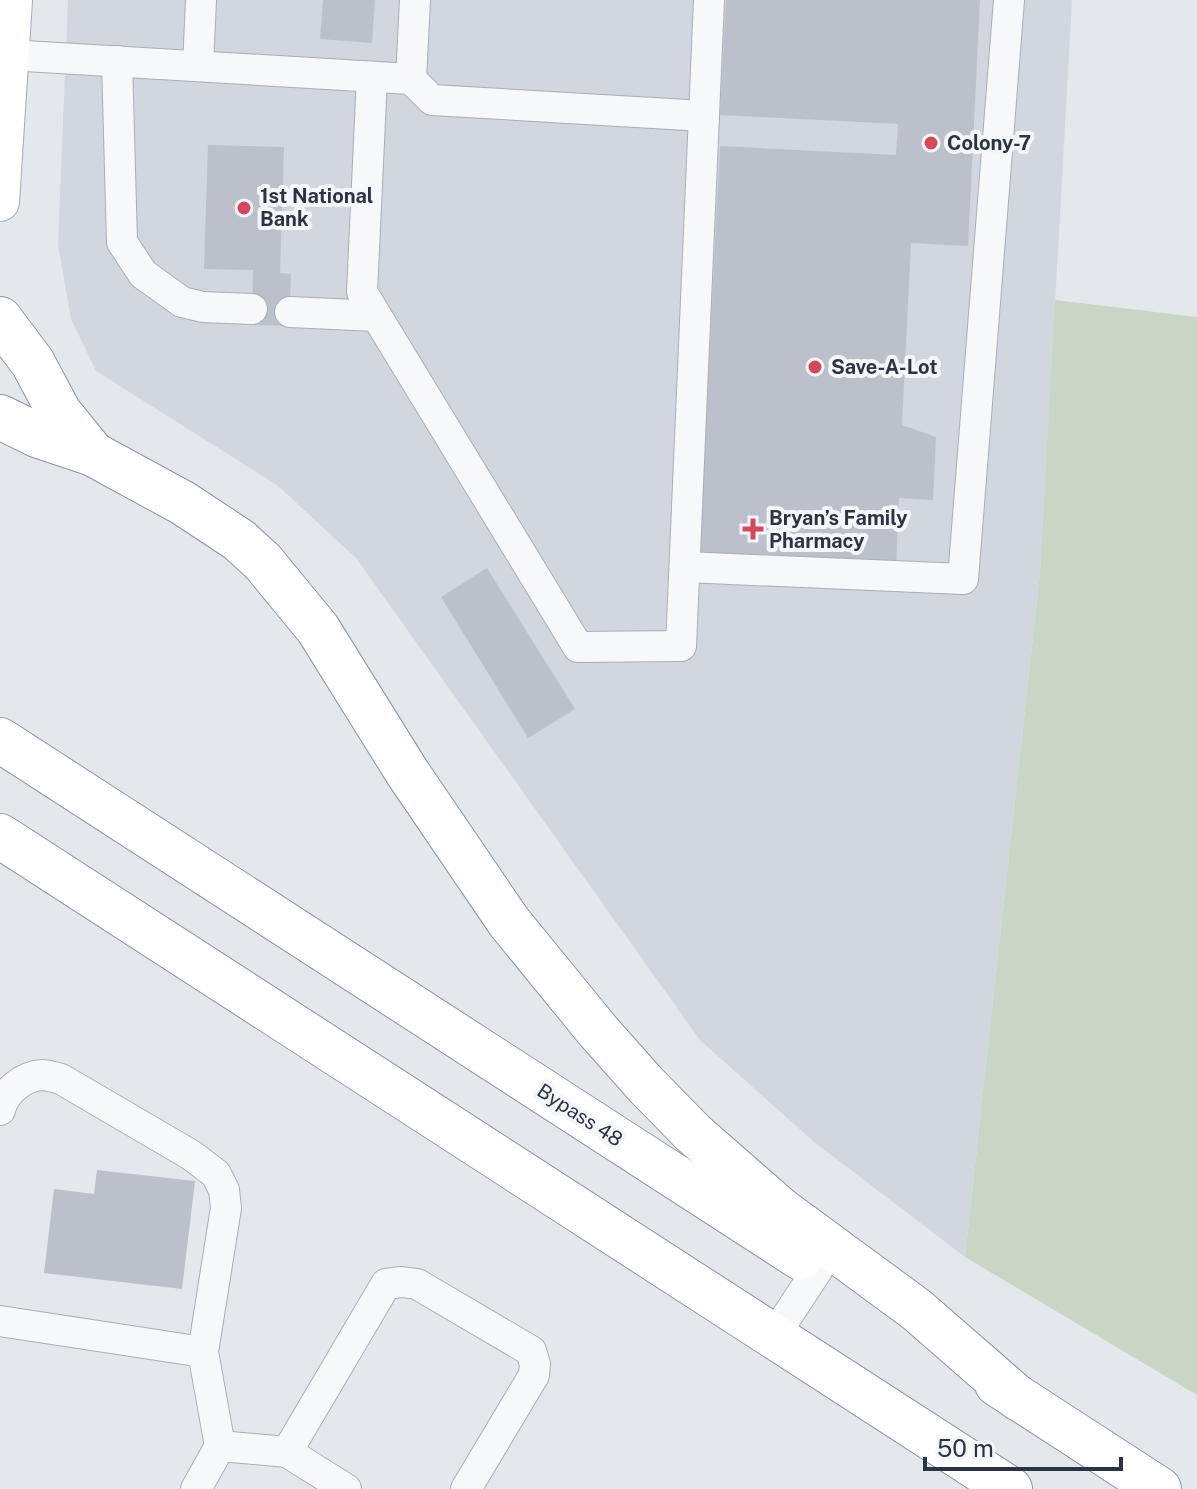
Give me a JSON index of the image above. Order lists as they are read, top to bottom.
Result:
{
  "streets": {
    "highway": ["Bypass 48"]
  },
  "places": {
    "other": ["Colony-7", "1st National Bank", "Save-A-Lot"],
    "health": ["Bryan’s Family Pharmacy"]
  },
  "scale_bar": "50 m"
}
